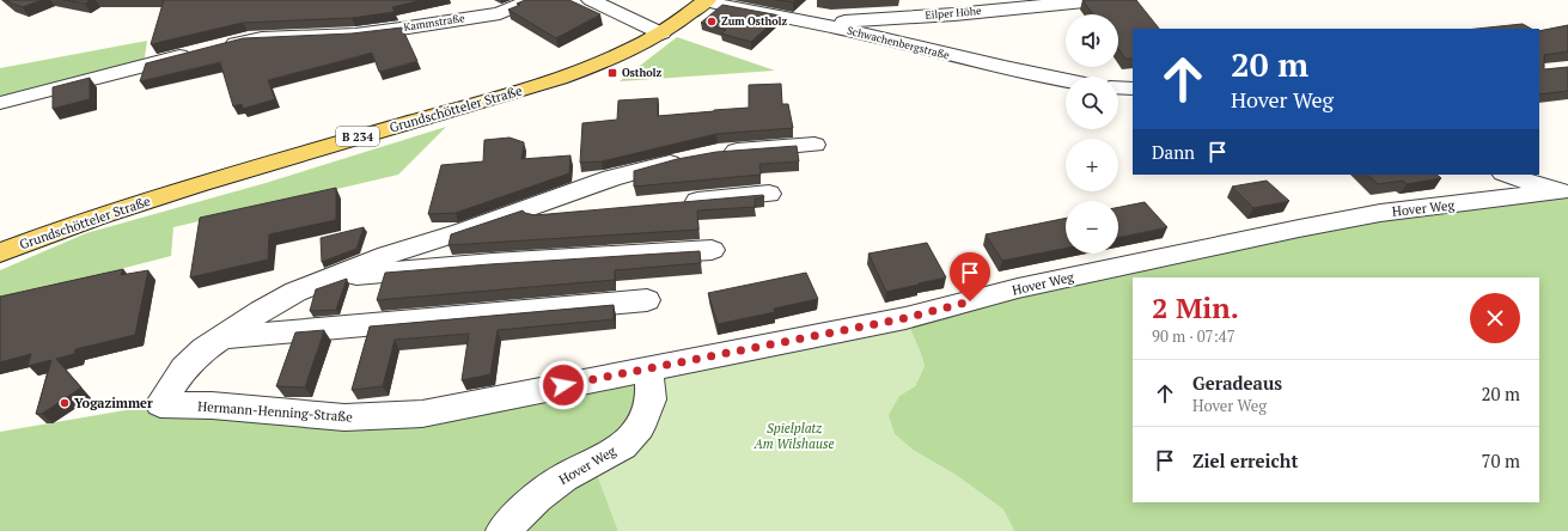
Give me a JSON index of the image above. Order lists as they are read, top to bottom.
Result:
{
  "streets": {
    "main road": ["Grundschötteler Straße", "B 234"],
    "street": [
      "Eilper Höhe",
      "Kammstraße",
      "Schwachenbergstraße",
      "Hover Weg",
      "Hermann-Henning-Straße"
    ]
  },
  "crossings": [
    ["Eilper Höhe", "Schwachenbergstraße"],
    ["Schwachenbergstraße", "Grundschötteler Straße"],
    ["Hover Weg", "Hermann-Henning-Straße"]
  ],
  "parks": ["Spielplatz Am Wilshause"],
  "places": {
    "other": ["Zum Ostholz", "Yogazimmer"],
    "transit": ["Ostholz"]
  },
  "page": {
    "map_buttons": ["+", "−"],
    "turn": ["20 m", "Hover Weg"],
    "then": "Dann",
    "heading": ["2 Min.", "90 m · 07:47"],
    "list": [
      {
        "name": "Geradeaus",
        "note": "Hover Weg",
        "value": "20 m"
      },
      {
        "name": "Ziel erreicht",
        "value": "70 m"
      }
    ]
  }
}
